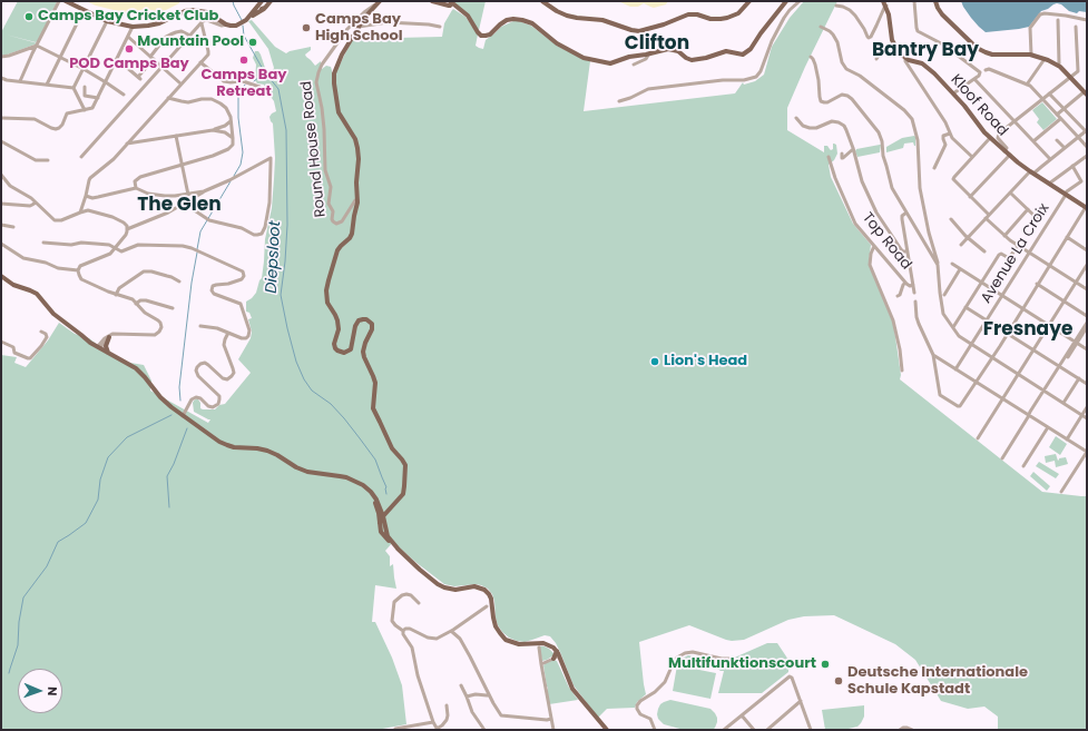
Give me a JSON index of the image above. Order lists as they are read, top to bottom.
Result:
{
  "streets": {
    "main road": ["Kloof Road"],
    "street": ["Round House Road", "Top Road", "Avenue La Croix"]
  },
  "crossings": [
    ["Kloof Road", "Avenue La Croix"]
  ],
  "districts": [
    "Clifton",
    "Bantry Bay",
    "The Glen",
    "Fresnaye"
  ],
  "water": ["Diepsloot"],
  "places": [
    "Camps Bay Cricket Club",
    "Camps Bay High School",
    "Mountain Pool",
    "POD Camps Bay",
    "Camps Bay Retreat",
    "Lion's Head",
    "Multifunktionscourt",
    "Deutsche Internationale Schule Kapstadt"
  ],
  "north": "right"
}
